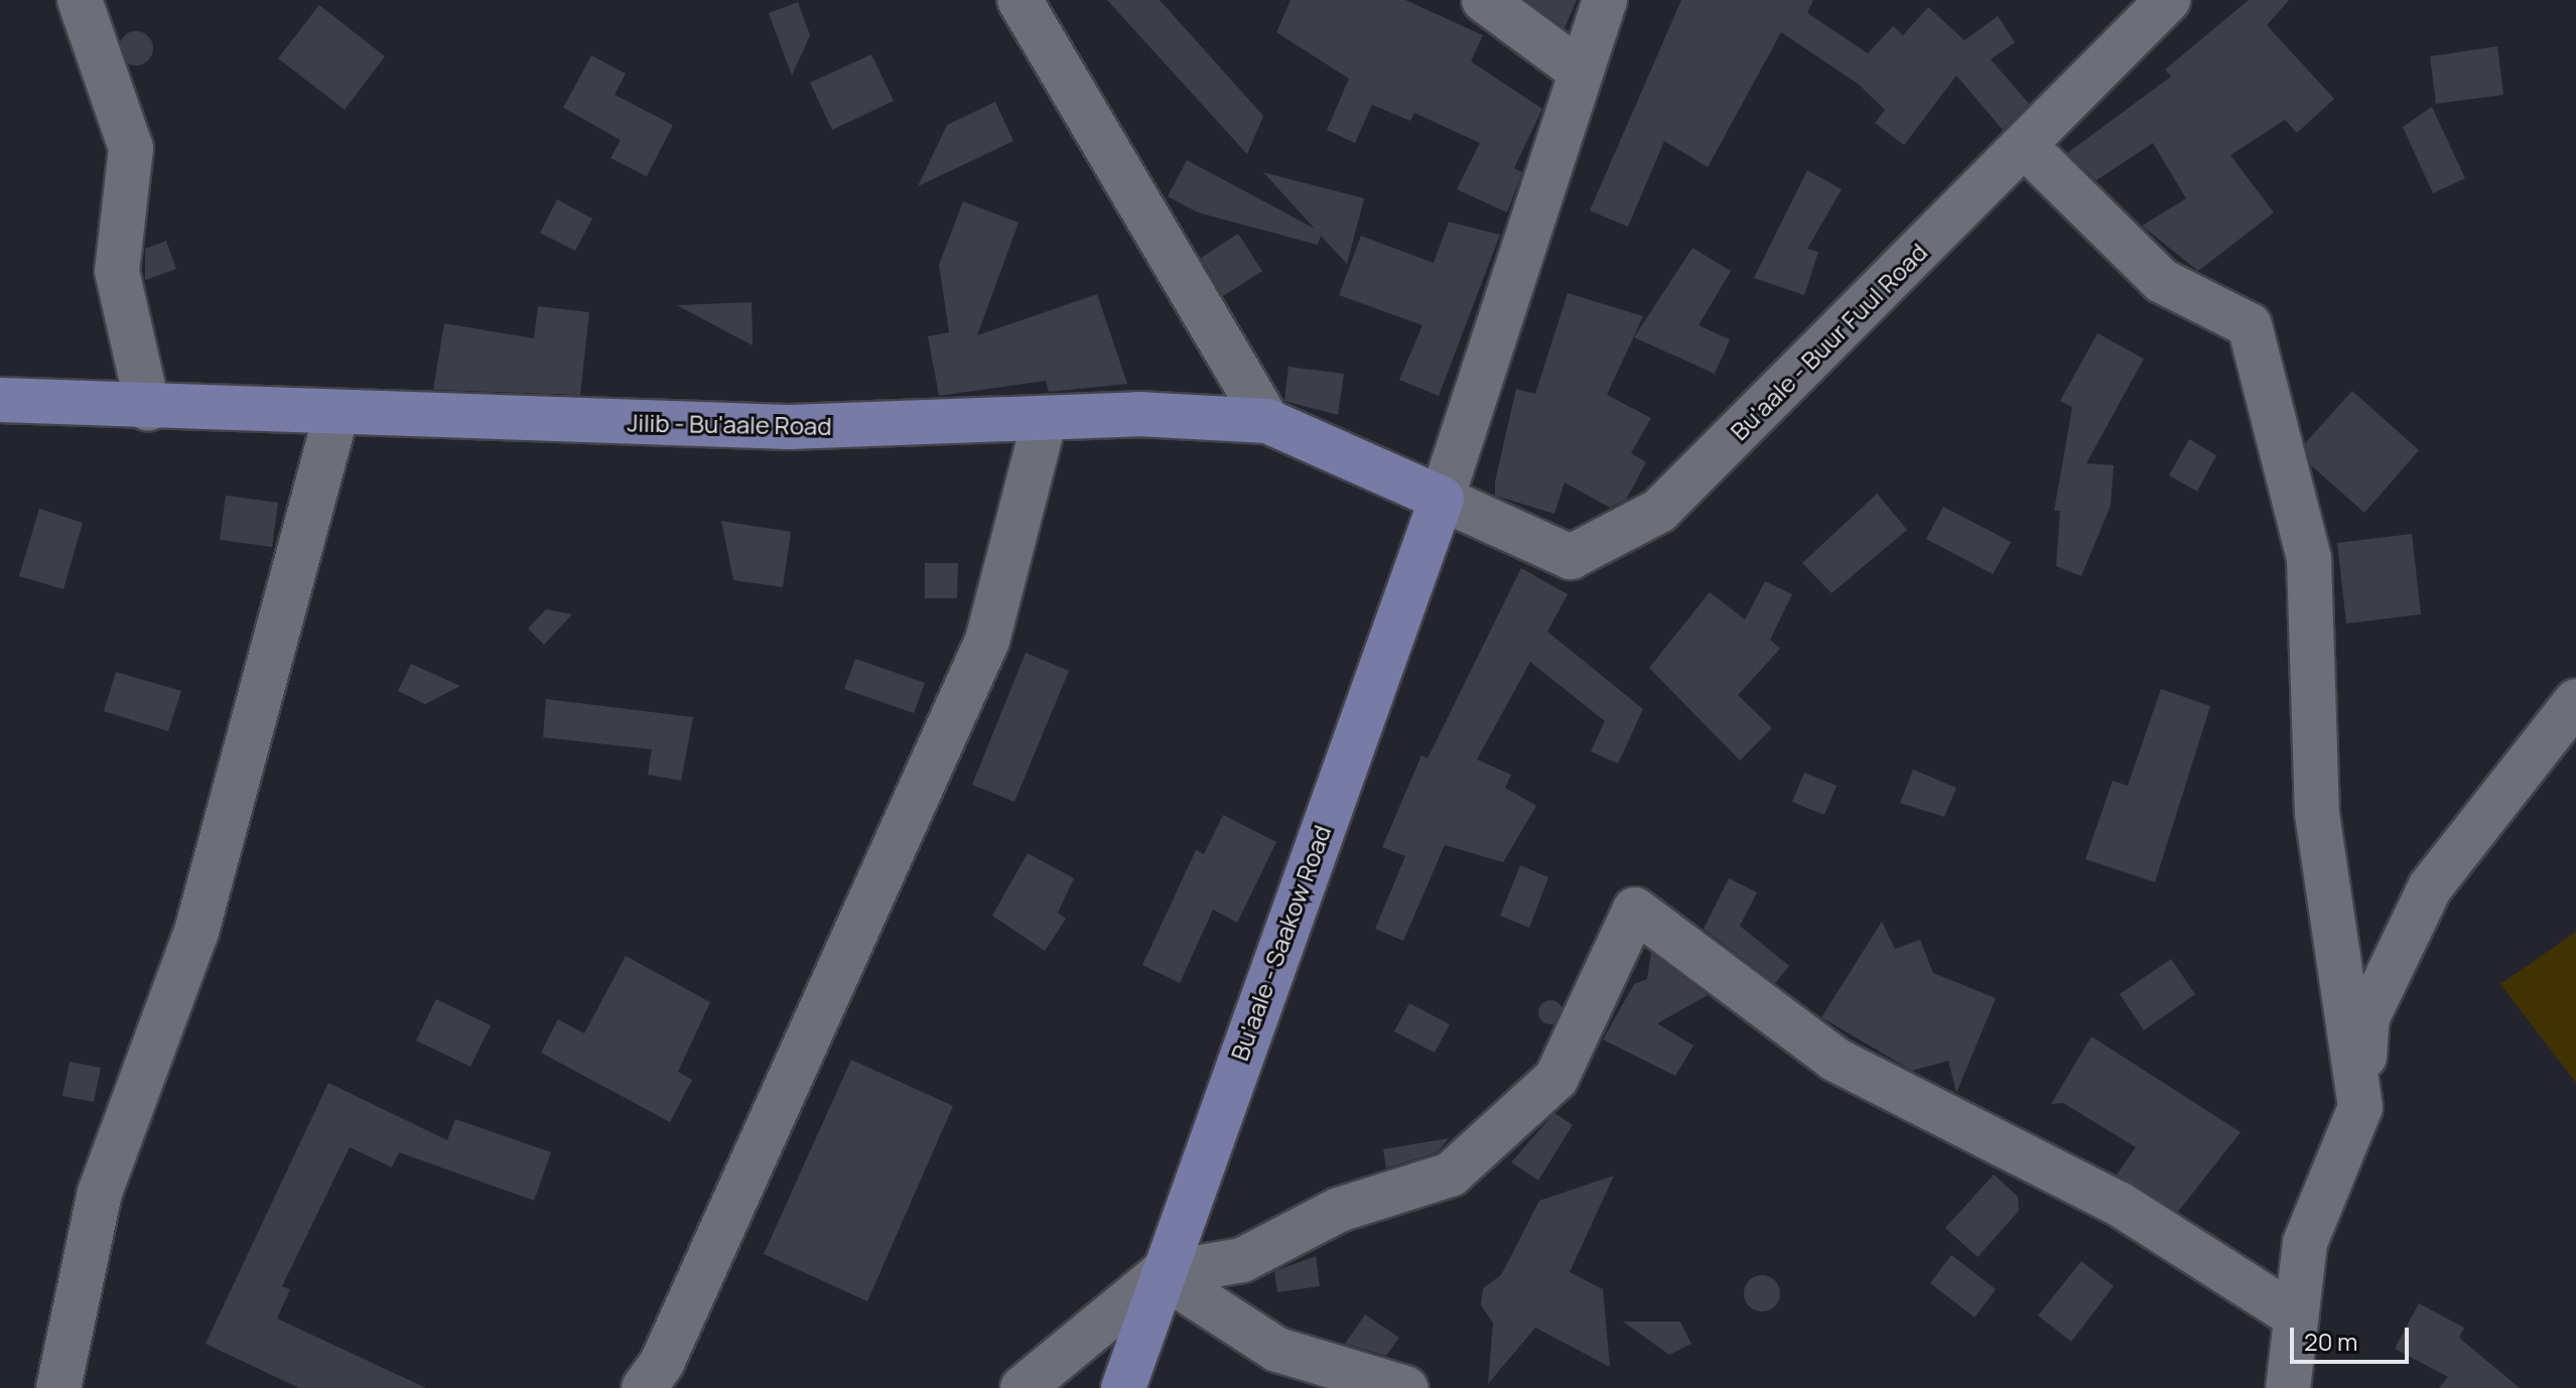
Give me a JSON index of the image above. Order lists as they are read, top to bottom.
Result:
{
  "streets": {
    "main road": ["Jilib - Bu'aale Road", "Bu'aale - Saakow Road"],
    "street": ["Bu'aale - Buur Fuul Road"]
  },
  "crossings": [
    ["Bu'aale - Buur Fuul Road", "Jilib - Bu'aale Road"],
    ["Bu'aale - Buur Fuul Road", "Bu'aale - Saakow Road"],
    ["Jilib - Bu'aale Road", "Bu'aale - Saakow Road"]
  ],
  "scale_bar": "20 m"
}
